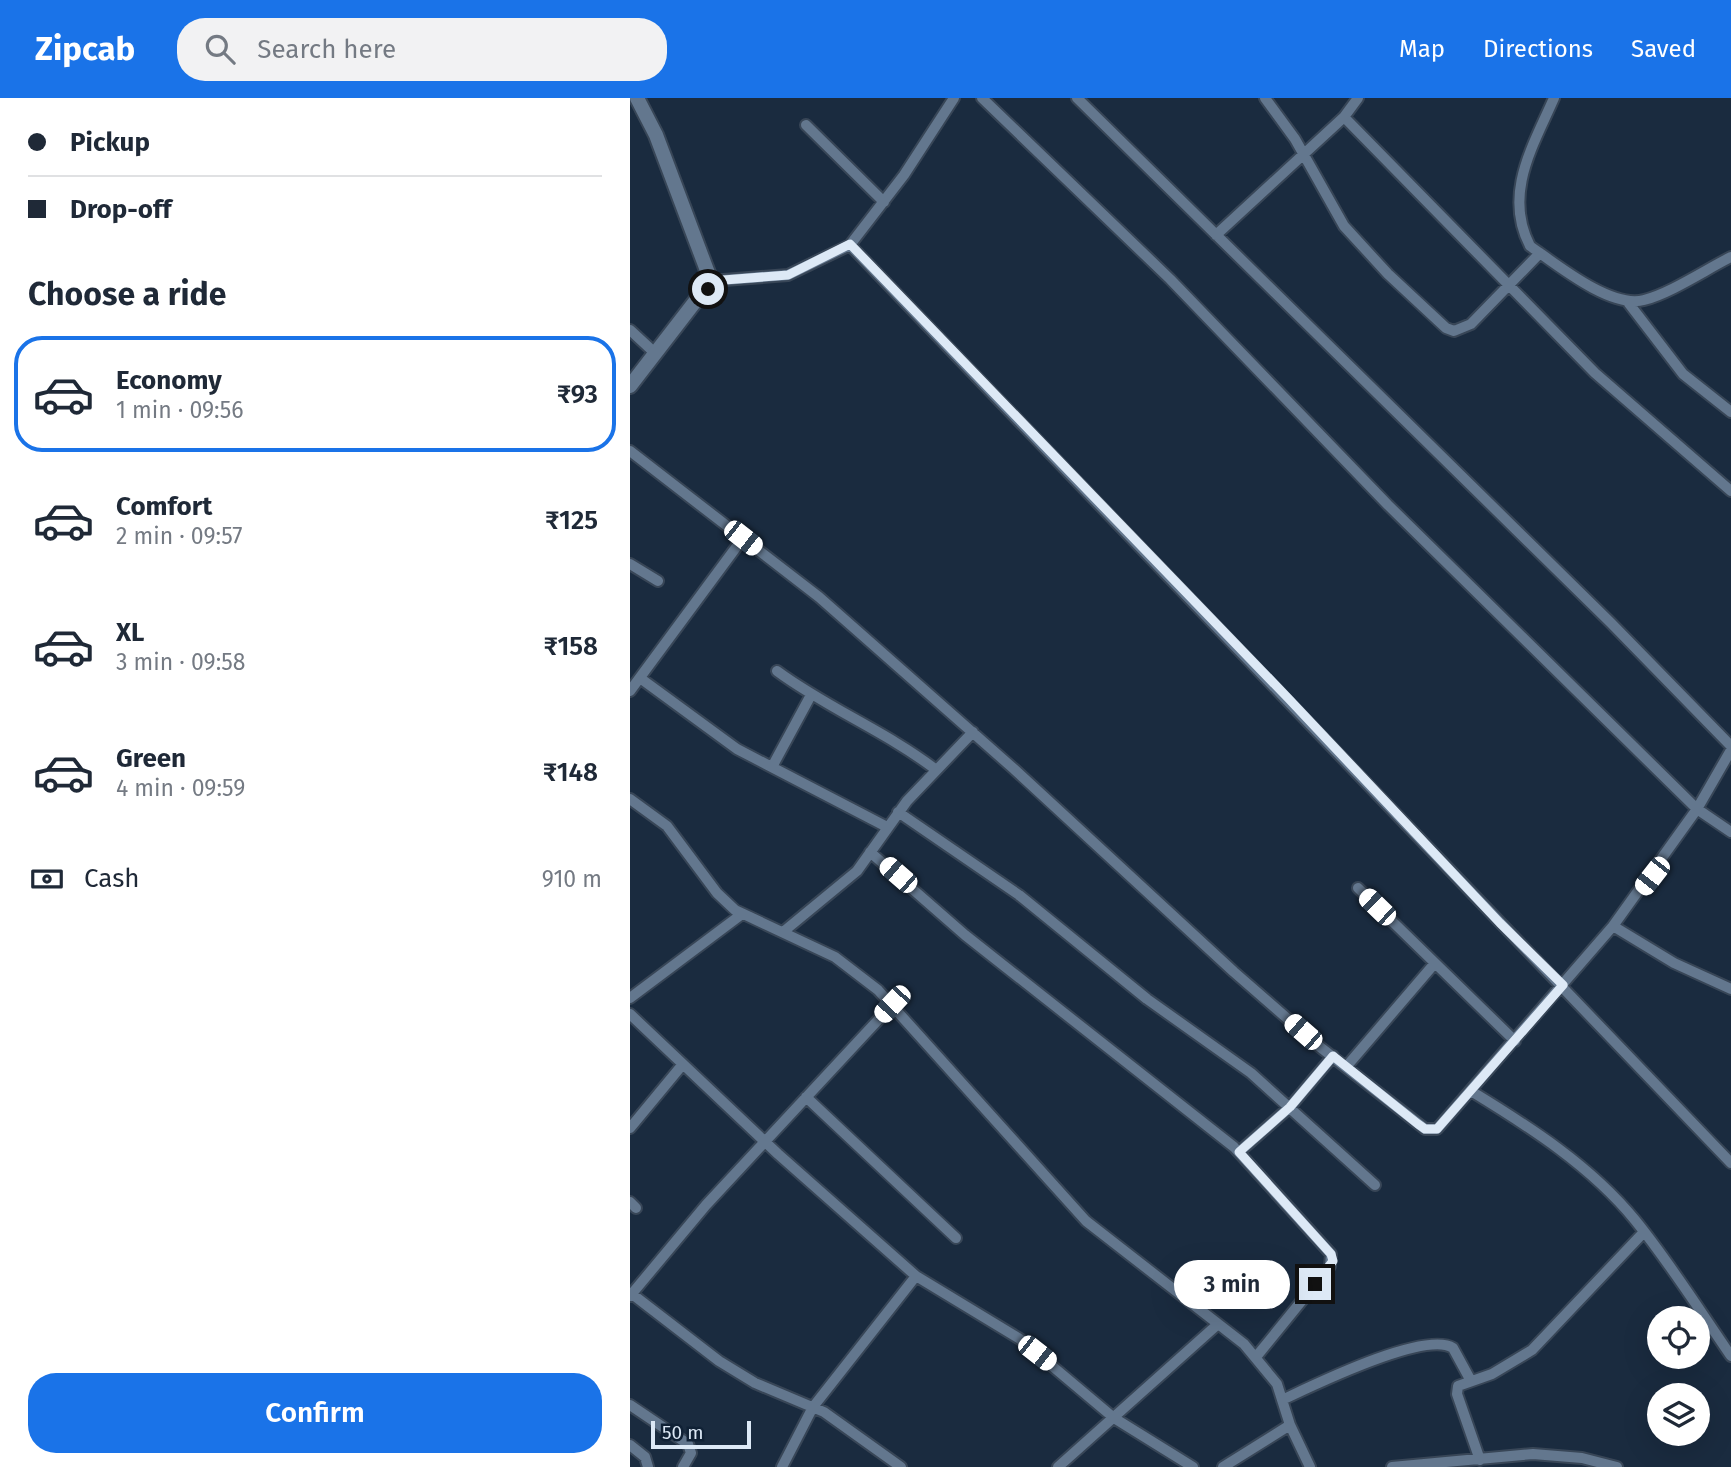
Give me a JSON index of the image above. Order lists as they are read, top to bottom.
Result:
{
  "scale_bar": "50 m",
  "page": {
    "header": "Zipcab",
    "search": "Search here",
    "nav": ["Map", "Directions", "Saved"],
    "banner": ["Pickup", "Drop-off"],
    "heading": "Choose a ride",
    "list": [
      {
        "name": "Economy",
        "note": "1 min · 09:56",
        "value": "₹93"
      },
      {
        "name": "Comfort",
        "note": "2 min · 09:57",
        "value": "₹125"
      },
      {
        "name": "XL",
        "note": "3 min · 09:58",
        "value": "₹158"
      },
      {
        "name": "Green",
        "note": "4 min · 09:59",
        "value": "₹148"
      }
    ],
    "pay": ["Cash", "910 m"],
    "bubble": "3 min",
    "buttons": "Confirm",
    "scale": "50 m"
  }
}
